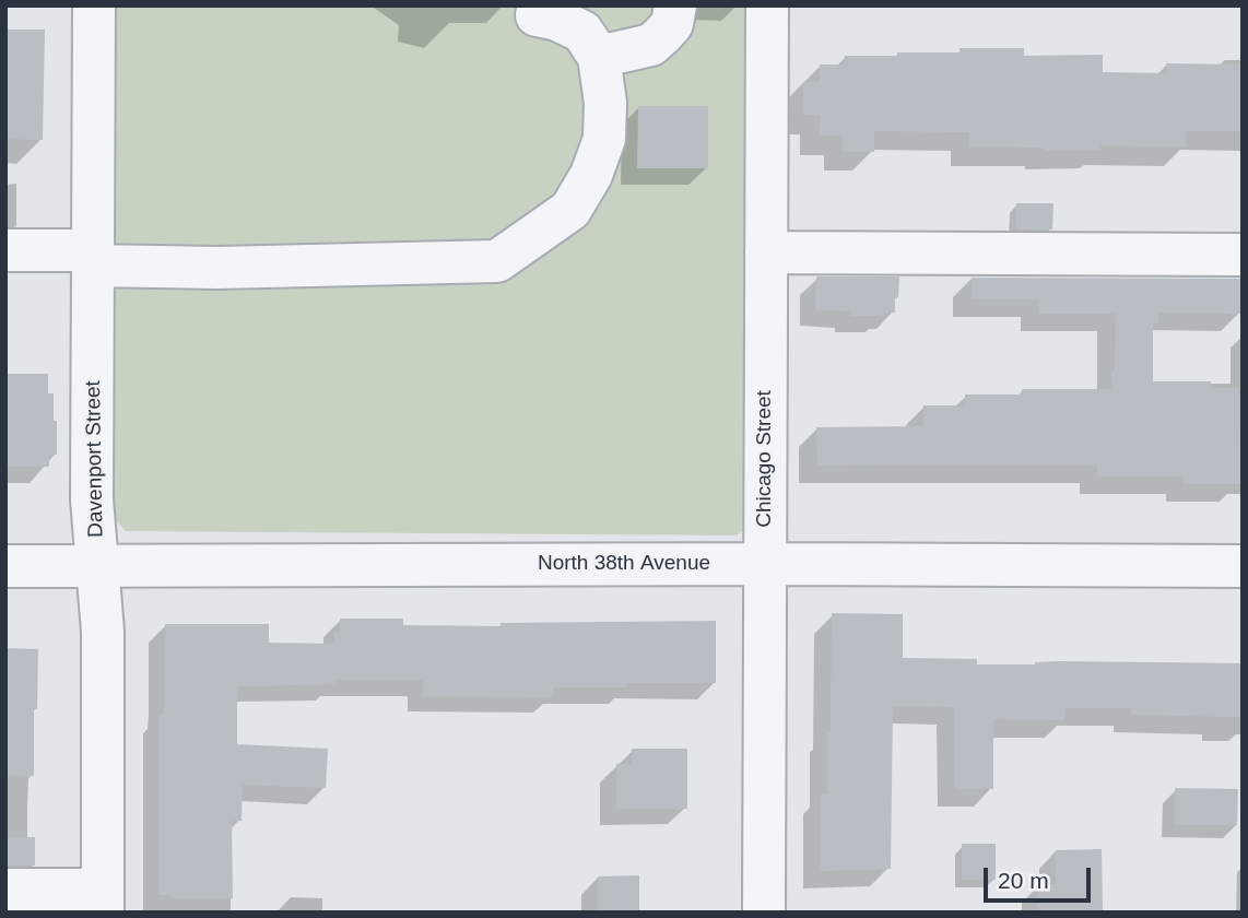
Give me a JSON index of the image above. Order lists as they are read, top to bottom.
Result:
{
  "streets": {
    "street": ["Davenport Street", "Chicago Street", "North 38th Avenue"]
  },
  "crossings": [
    ["Davenport Street", "North 38th Avenue"],
    ["Chicago Street", "North 38th Avenue"]
  ],
  "scale_bar": "20 m"
}
